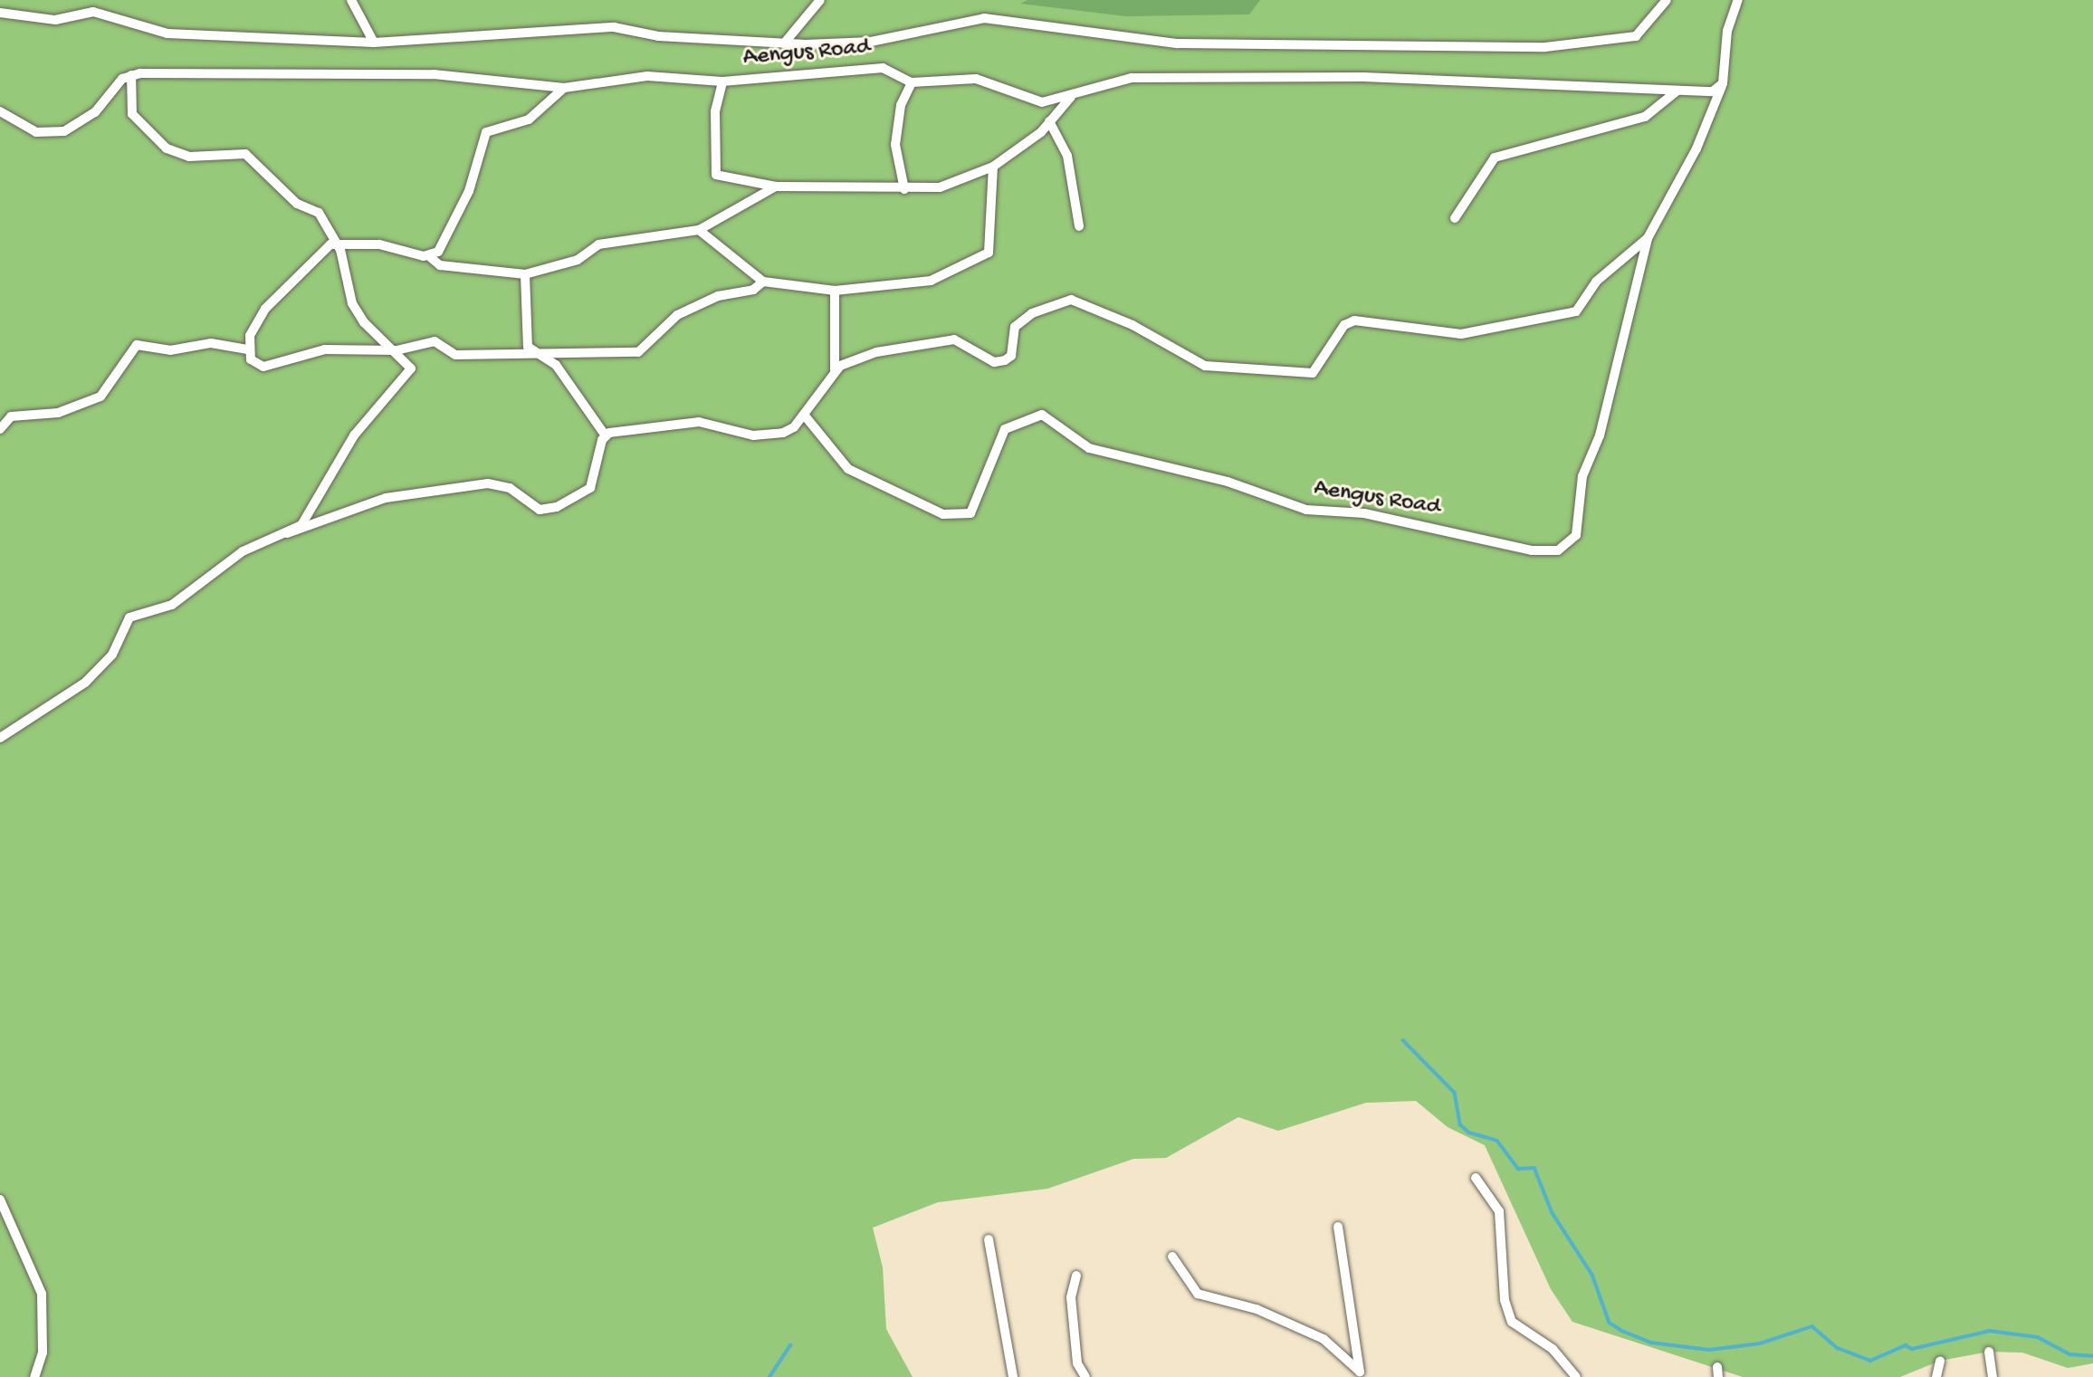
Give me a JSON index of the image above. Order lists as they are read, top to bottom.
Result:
{
  "streets": {
    "street": ["Aengus Road"]
  }
}
